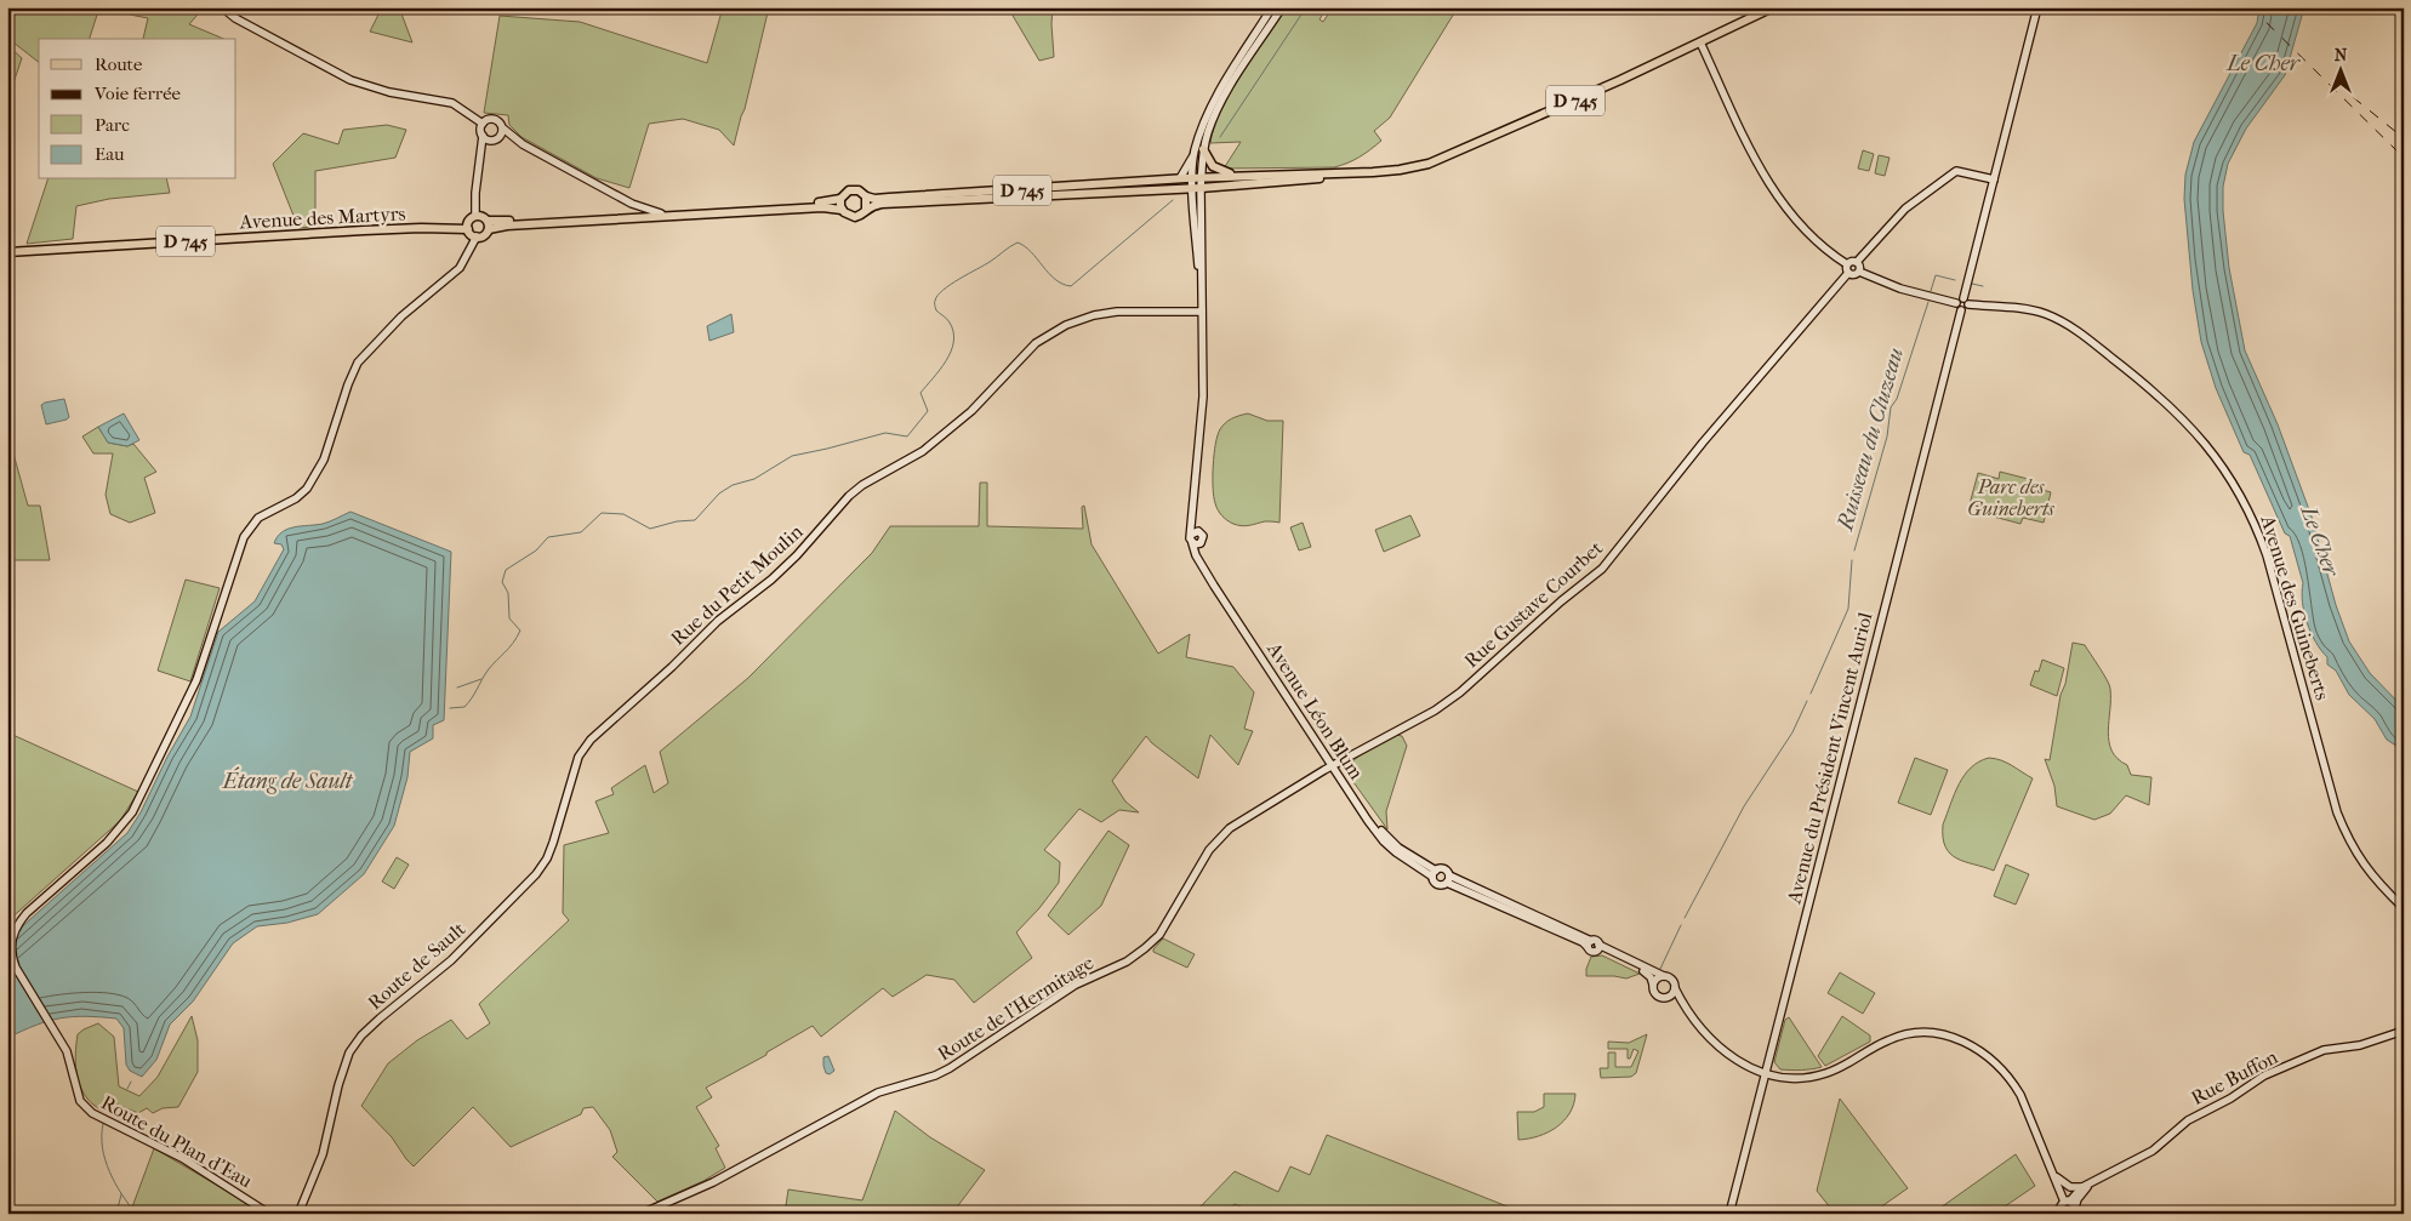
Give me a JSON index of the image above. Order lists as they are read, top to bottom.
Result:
{
  "streets": {
    "main road": ["D 745", "Avenue des Martyrs"],
    "street": [
      "Rue du Petit Moulin",
      "Rue Gustave Courbet",
      "Avenue des Guineberts",
      "Avenue Léon Blum",
      "Avenue du Président Vincent Auriol",
      "Route de Sault",
      "Route de l'Hermitage",
      "Rue Buffon",
      "Route du Plan d'Eau"
    ]
  },
  "crossings": [
    ["D 745", "Avenue Léon Blum"],
    ["Avenue des Martyrs", "Route du Plan d'Eau"],
    ["Rue du Petit Moulin", "Avenue Léon Blum"],
    ["Rue du Petit Moulin", "Route de Sault"],
    ["Rue Gustave Courbet", "Avenue des Guineberts"],
    ["Rue Gustave Courbet", "Avenue Léon Blum"],
    ["Rue Gustave Courbet", "Route de l'Hermitage"],
    ["Avenue des Guineberts", "Avenue du Président Vincent Auriol"],
    ["Avenue Léon Blum", "Avenue du Président Vincent Auriol"],
    ["Avenue Léon Blum", "Rue Buffon"]
  ],
  "water": ["Le Cher", "Ruisseau du Cluzeau", "Étang de Sault"],
  "parks": ["Parc des Guineberts"],
  "legend": [
    "Route",
    "Voie ferrée",
    "Parc",
    "Eau"
  ],
  "north": "top"
}
